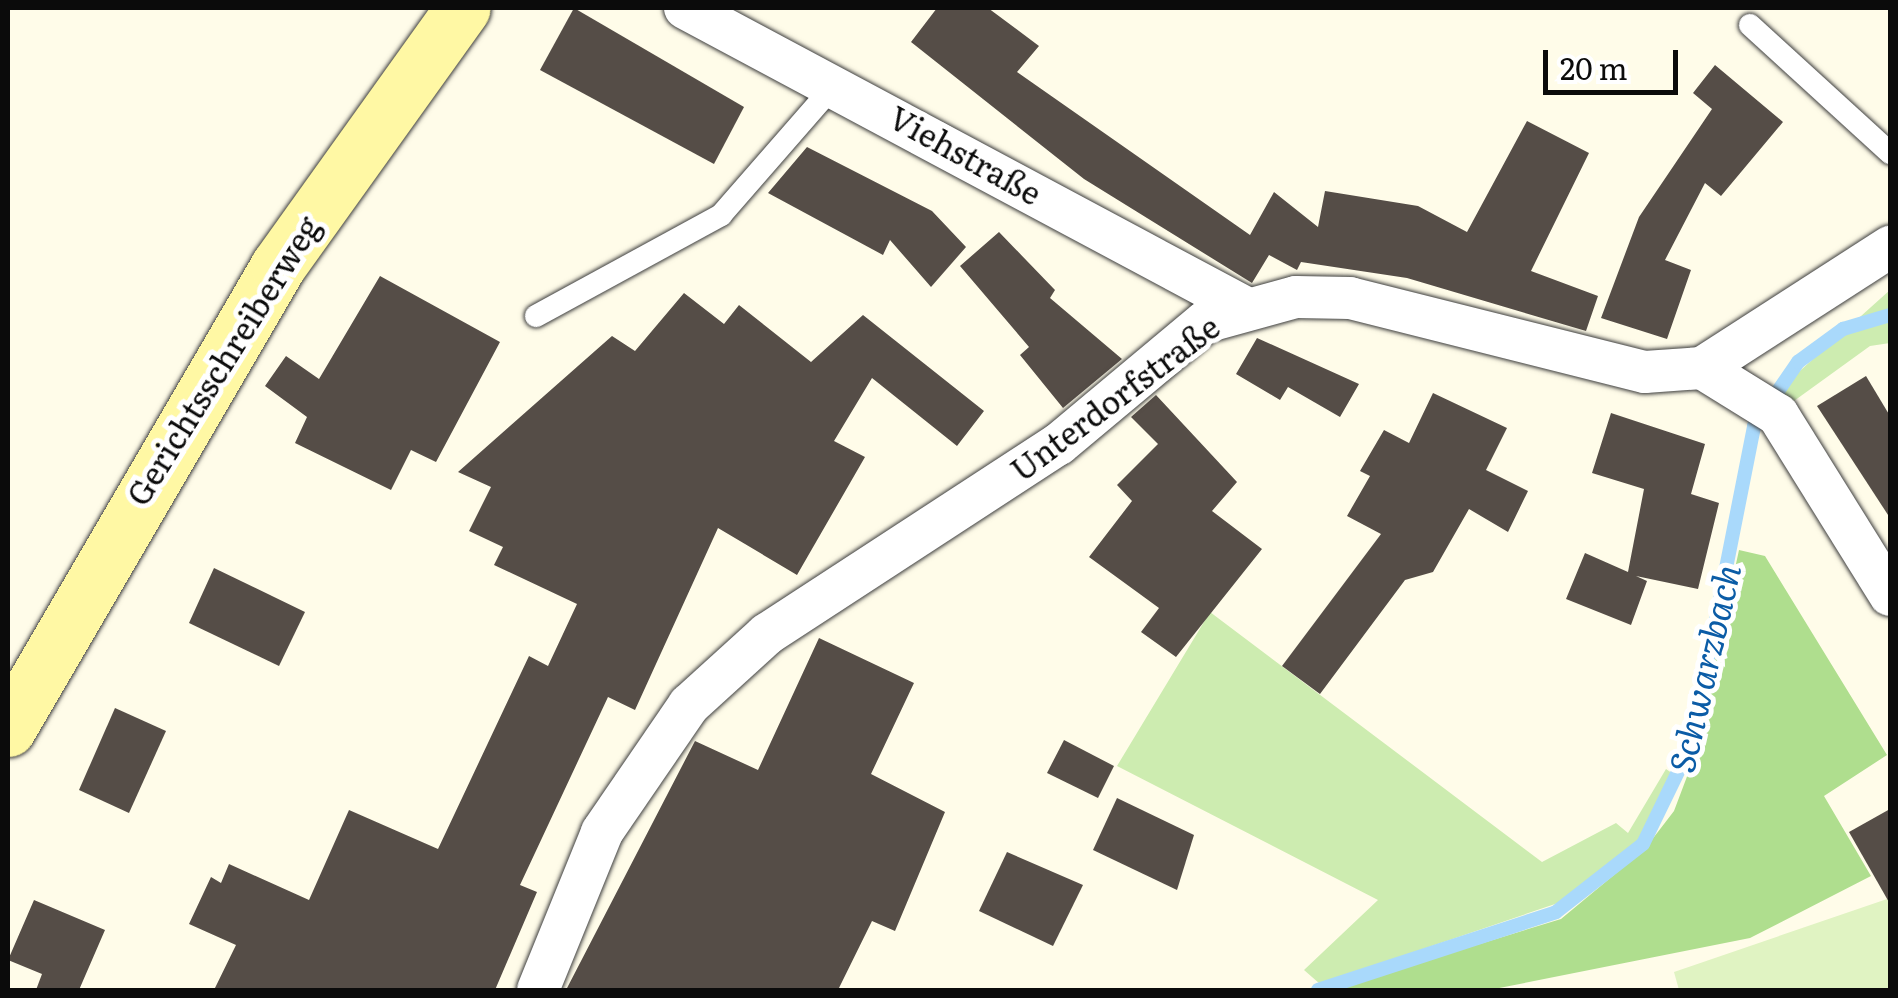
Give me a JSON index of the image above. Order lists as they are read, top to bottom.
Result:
{
  "streets": {
    "street": ["Viehstraße", "Gerichtsschreiberweg", "Unterdorfstraße"]
  },
  "crossings": [
    ["Viehstraße", "Unterdorfstraße"]
  ],
  "water": ["Schwarzbach"],
  "scale_bar": "20 m"
}
